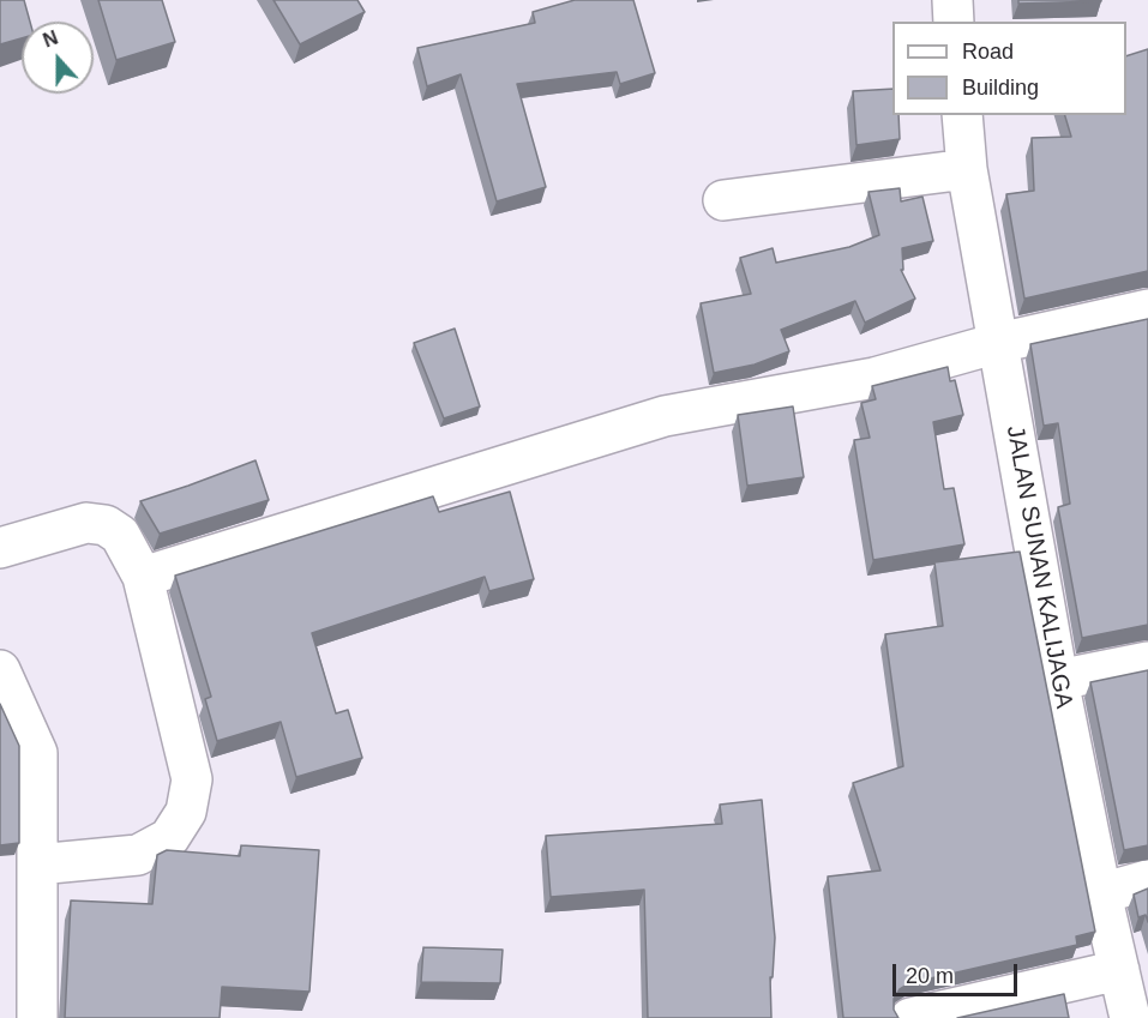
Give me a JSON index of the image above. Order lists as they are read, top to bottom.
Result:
{
  "streets": {
    "street": ["JALAN SUNAN KALIJAGA"]
  },
  "legend": ["Road", "Building"],
  "scale_bar": "20 m",
  "north": "top"
}
